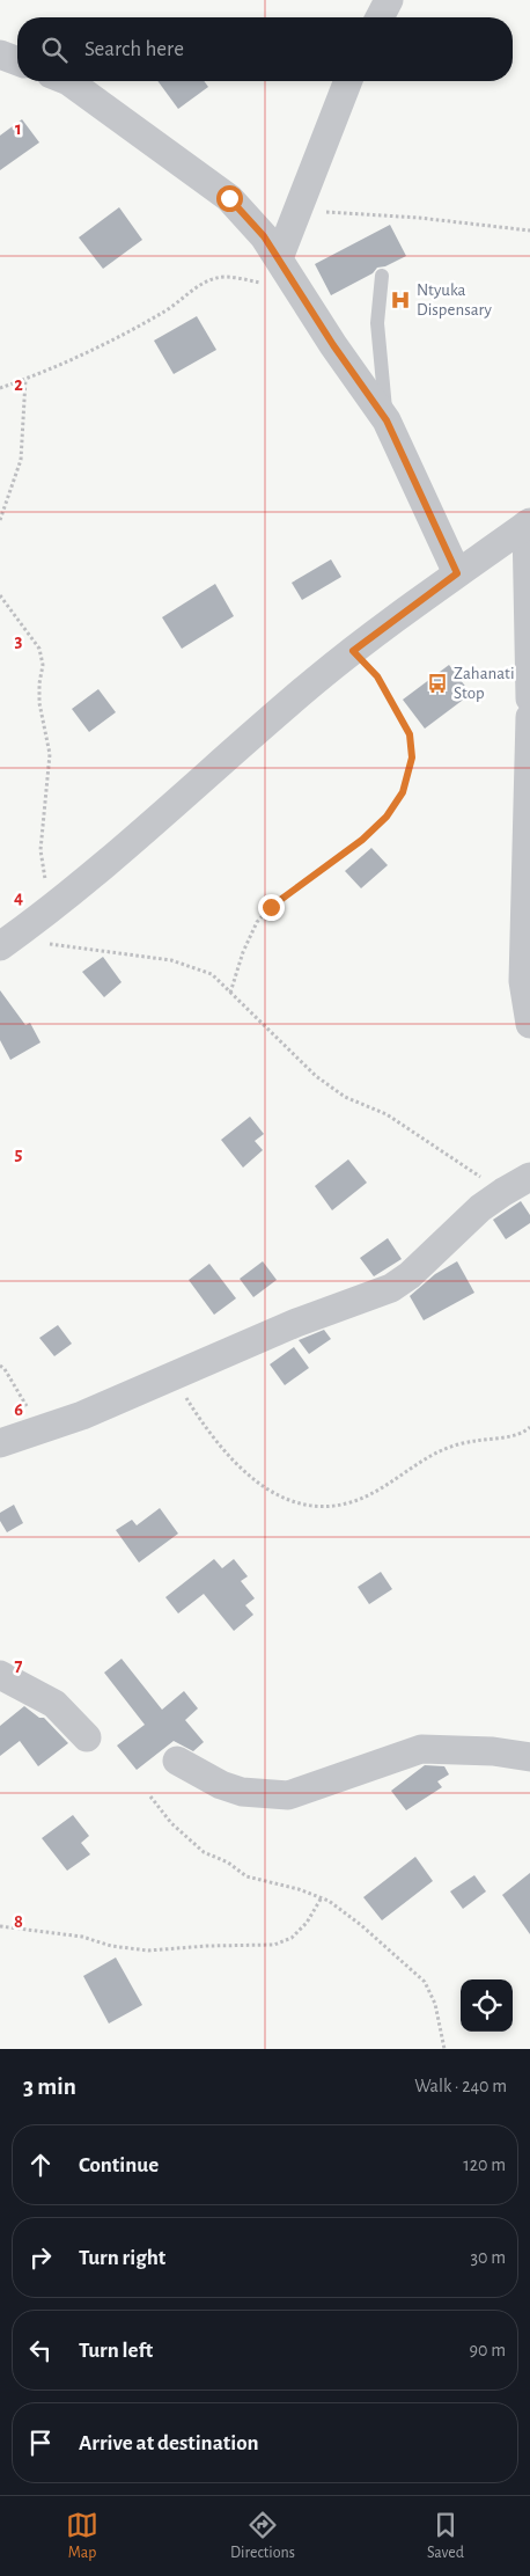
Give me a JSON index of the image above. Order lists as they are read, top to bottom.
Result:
{
  "places": {
    "hospital": ["Ntyuka Dispensary"],
    "bus stop": ["Zahanati Stop"]
  },
  "page": {
    "search": "Search here",
    "heading": ["3 min", "Walk · 240 m"],
    "list": [
      ["Continue", "120 m"],
      ["Turn right", "30 m"],
      ["Turn left", "90 m"],
      "Arrive at destination"
    ],
    "nav": ["Map", "Directions", "Saved"]
  },
  "grid": {
    "rows": [
      "1",
      "2",
      "3",
      "4",
      "5",
      "6",
      "7",
      "8"
    ]
  }
}
